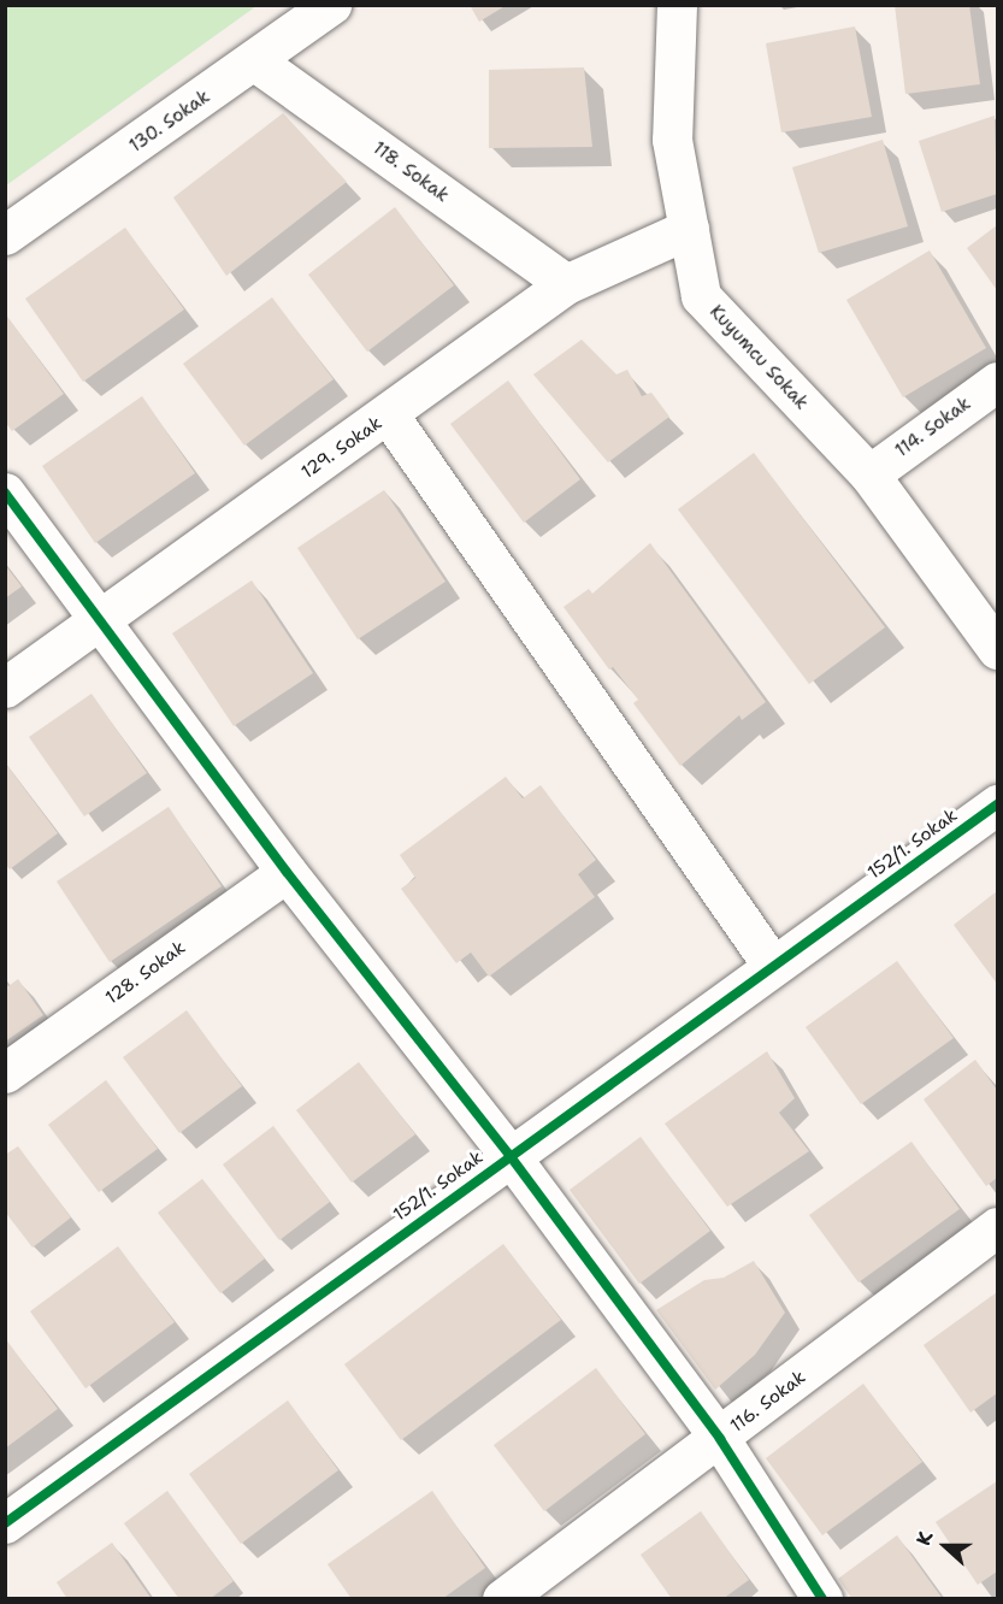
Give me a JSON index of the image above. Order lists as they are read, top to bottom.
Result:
{
  "streets": {
    "street": [
      "130. Sokak",
      "118. Sokak",
      "Kuyumcu Sokak",
      "114. Sokak",
      "129. Sokak",
      "152/1. Sokak",
      "128. Sokak",
      "116. Sokak"
    ]
  },
  "crossings": [
    ["130. Sokak", "118. Sokak"],
    ["118. Sokak", "129. Sokak"],
    ["Kuyumcu Sokak", "114. Sokak"],
    ["Kuyumcu Sokak", "129. Sokak"]
  ],
  "north": "left"
}
